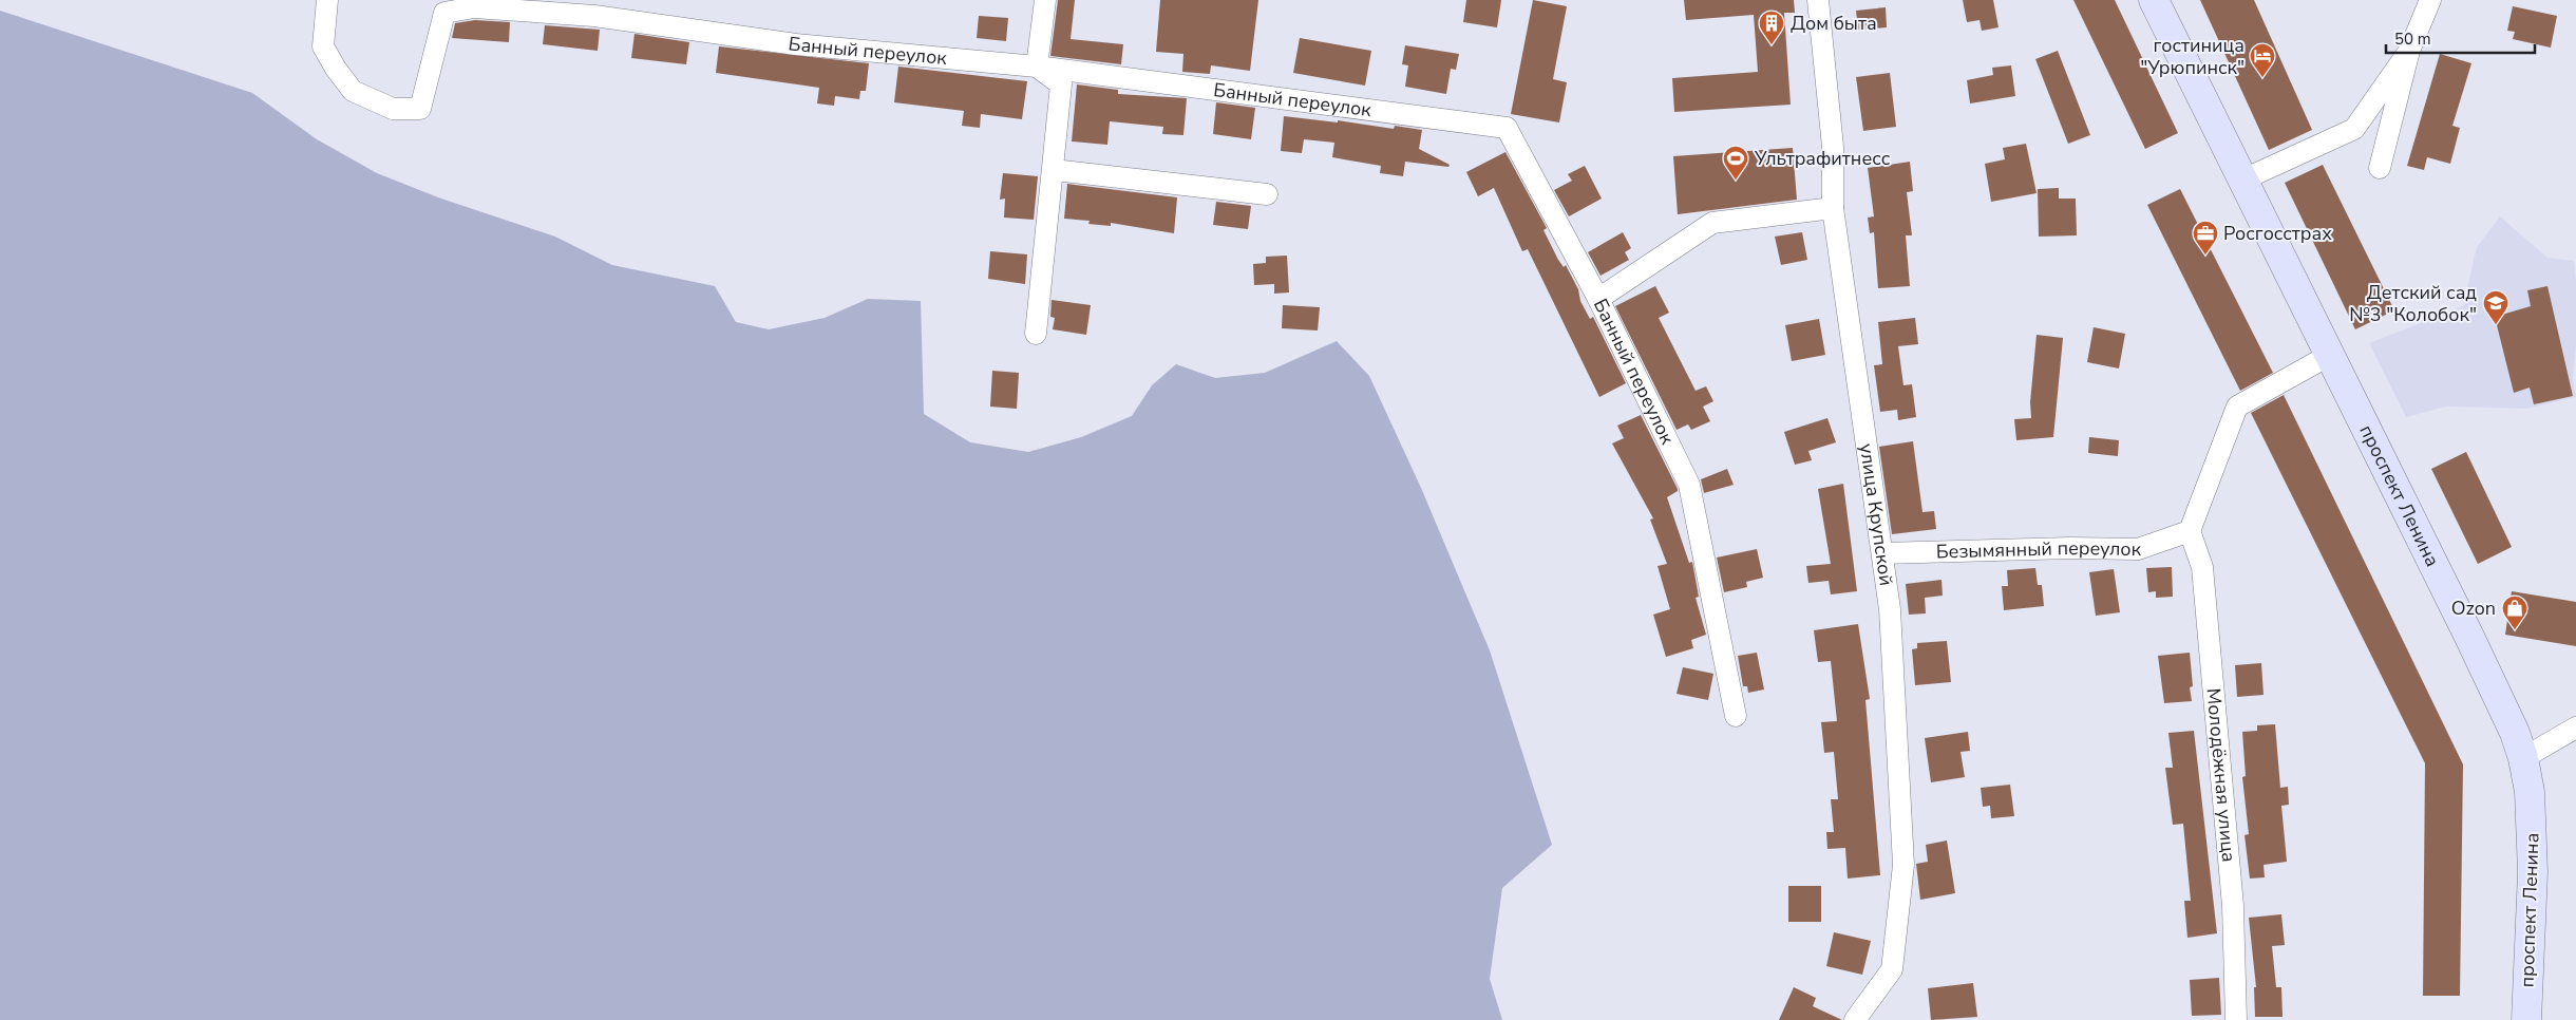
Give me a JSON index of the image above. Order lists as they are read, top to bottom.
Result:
{
  "streets": {
    "main road": ["проспект Ленина"],
    "street": [
      "Банный переулок",
      "улица Крупской",
      "Безымянный переулок",
      "Молодёжная улица"
    ]
  },
  "crossings": [
    ["улица Крупской", "Безымянный переулок"],
    ["Безымянный переулок", "Молодёжная улица"]
  ],
  "places": {
    "building": ["Дом быта"],
    "hotel": ["гостиница \"Урюпинск\""],
    "sports": ["Ультрафитнесс"],
    "office": ["Росгосстрах"],
    "school or university": ["Детский сад №3 \"Колобок\""],
    "shop": ["Ozon"]
  },
  "scale_bar": "50 m"
}
